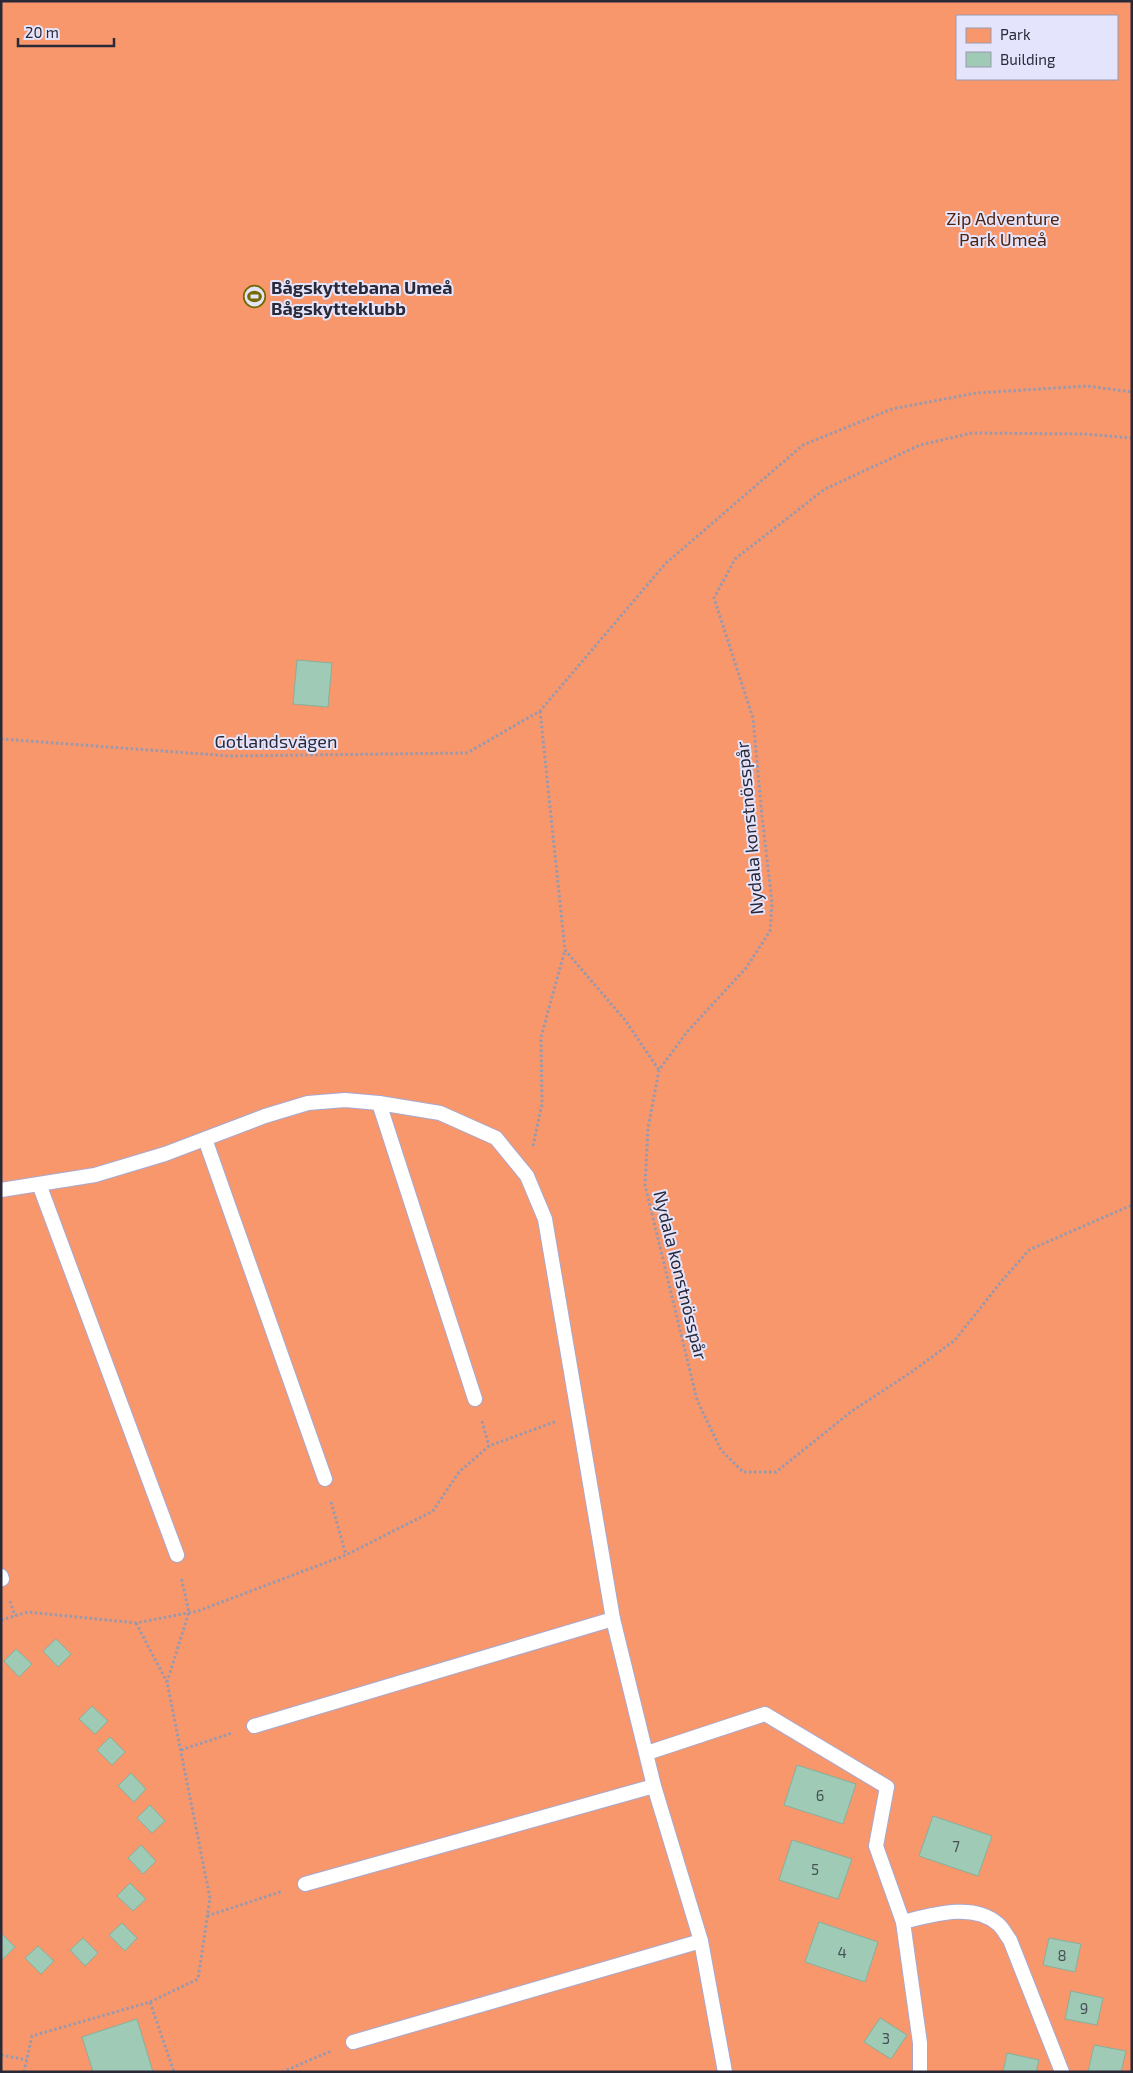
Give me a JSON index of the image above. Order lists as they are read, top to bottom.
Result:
{
  "streets": {
    "path": ["Gotlandsvägen", "Nydala konstnösspår"]
  },
  "parks": ["Zip Adventure Park Umeå"],
  "places": {
    "sports": ["Bågskyttebana Umeå Bågskytteklubb"]
  },
  "house_numbers": [
    "6",
    "7",
    "5",
    "4",
    "8",
    "9",
    "3"
  ],
  "legend": ["Park", "Building"],
  "scale_bar": "20 m"
}
